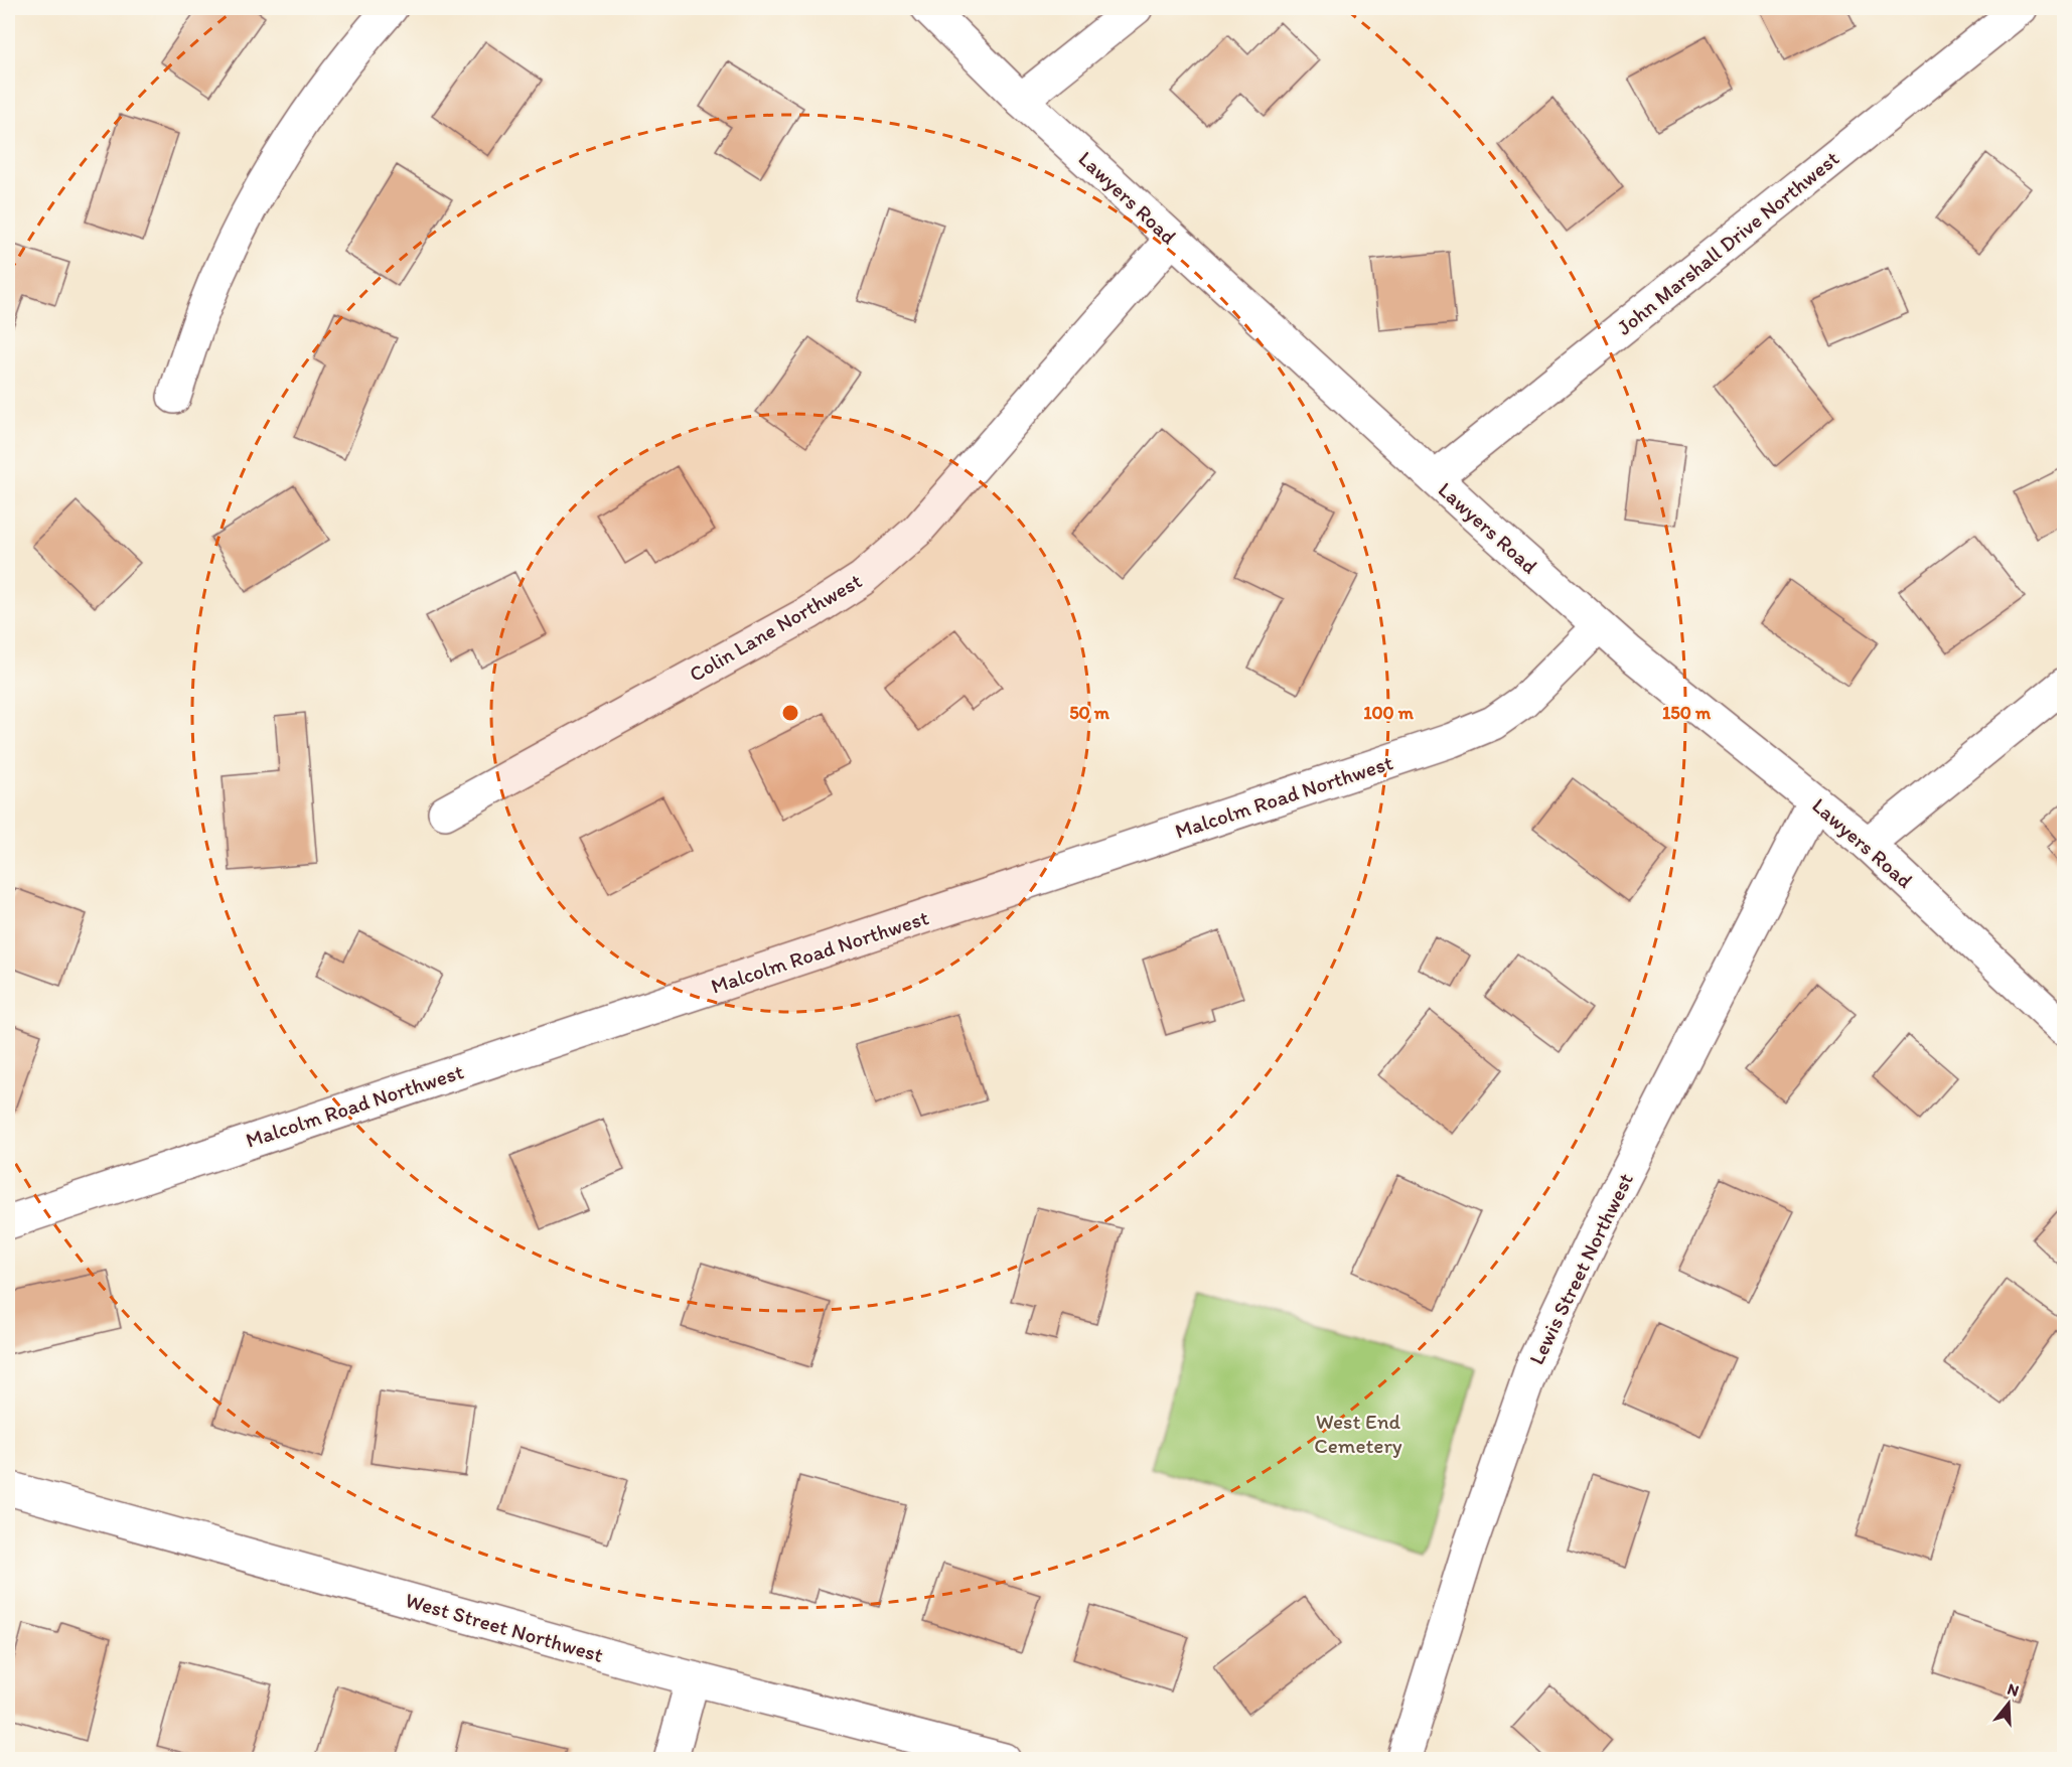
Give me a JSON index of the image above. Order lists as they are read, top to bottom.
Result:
{
  "streets": {
    "street": [
      "Lawyers Road",
      "John Marshall Drive Northwest",
      "Colin Lane Northwest",
      "Malcolm Road Northwest",
      "Lewis Street Northwest",
      "West Street Northwest"
    ]
  },
  "crossings": [
    ["Lawyers Road", "John Marshall Drive Northwest"],
    ["Lawyers Road", "Colin Lane Northwest"],
    ["Lawyers Road", "Malcolm Road Northwest"],
    ["Lawyers Road", "Lewis Street Northwest"]
  ],
  "parks": ["West End Cemetery"],
  "north": "top",
  "rings": ["50 m", "100 m", "150 m"]
}
